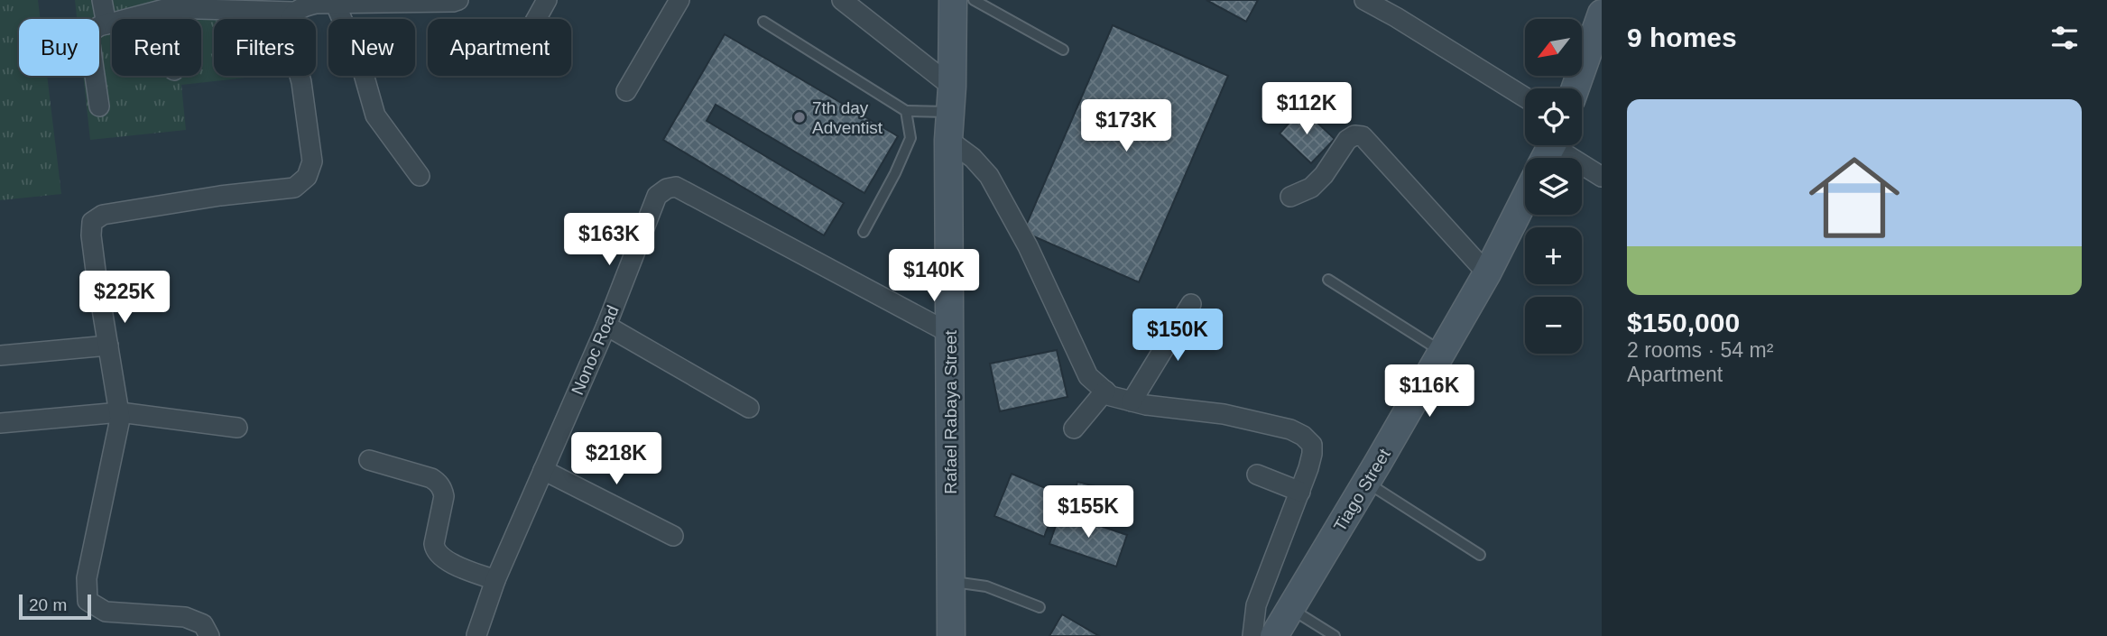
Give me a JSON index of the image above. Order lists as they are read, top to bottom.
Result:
{
  "streets": {
    "street": ["Nonoc Road", "Rafael Rabaya Street", "Tiago Street"]
  },
  "crossings": [
    ["Nonoc Road", "Rafael Rabaya Street"]
  ],
  "places": ["7th day Adventist"],
  "scale_bar": "20 m",
  "north": "bottom left",
  "page": {
    "heading": "9 homes",
    "map_buttons": ["+", "−"],
    "chip": [
      "Buy",
      "Rent",
      "Filters",
      "New",
      "Apartment"
    ],
    "list": [
      {
        "name": "$150,000",
        "note": "2 rooms · 54 m² · Apartment"
      }
    ],
    "price": [
      "$112K",
      "$173K",
      "$163K",
      "$140K",
      "$225K",
      "$150K",
      "$116K",
      "$218K",
      "$155K"
    ],
    "scale": "20 m"
  }
}
